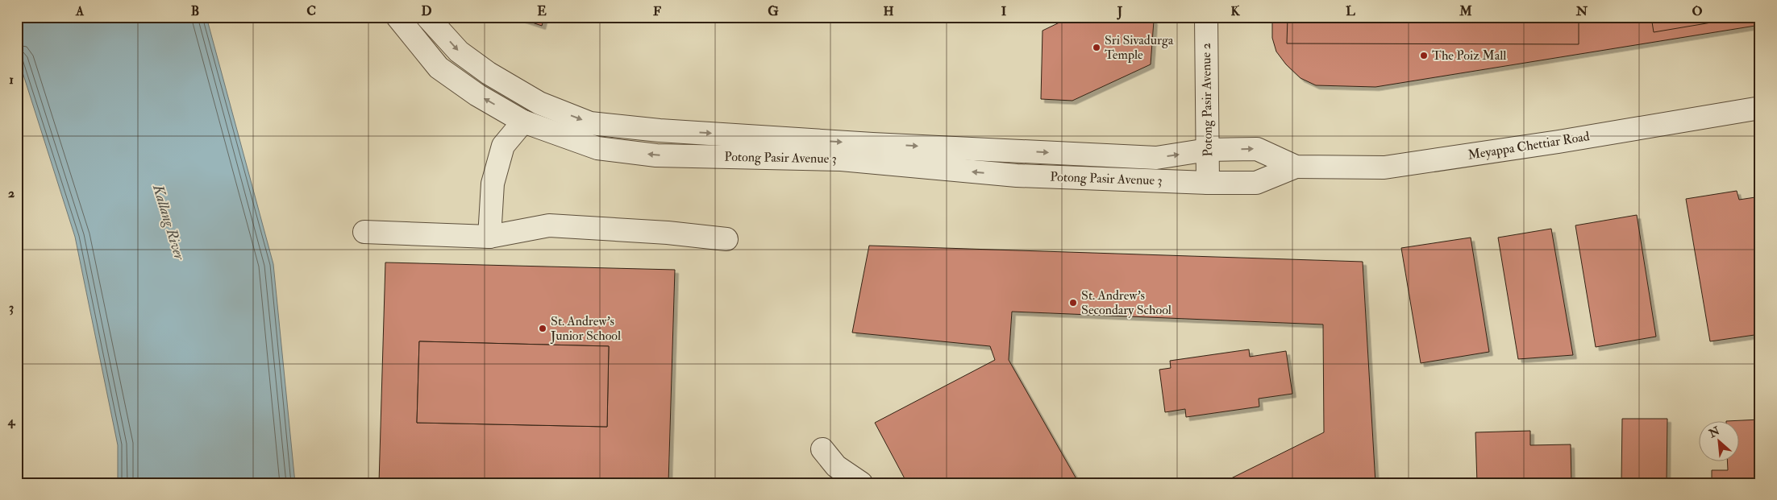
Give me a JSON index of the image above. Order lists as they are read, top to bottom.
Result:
{
  "streets": {
    "street": ["Potong Pasir Avenue 2", "Meyappa Chettiar Road", "Potong Pasir Avenue 3"]
  },
  "crossings": [
    ["Potong Pasir Avenue 2", "Meyappa Chettiar Road"],
    ["Potong Pasir Avenue 2", "Potong Pasir Avenue 3"],
    ["Meyappa Chettiar Road", "Potong Pasir Avenue 3"]
  ],
  "water": ["Kallang River"],
  "places": [
    "Sri Sivadurga Temple",
    "The Poiz Mall",
    "St. Andrew's Secondary School",
    "St. Andrew's Junior School"
  ],
  "north": "top left",
  "grid": {
    "columns": [
      "A",
      "B",
      "C",
      "D",
      "E",
      "F",
      "G",
      "H",
      "I",
      "J",
      "K",
      "L",
      "M",
      "N",
      "O"
    ],
    "rows": [
      "1",
      "2",
      "3",
      "4"
    ]
  }
}
